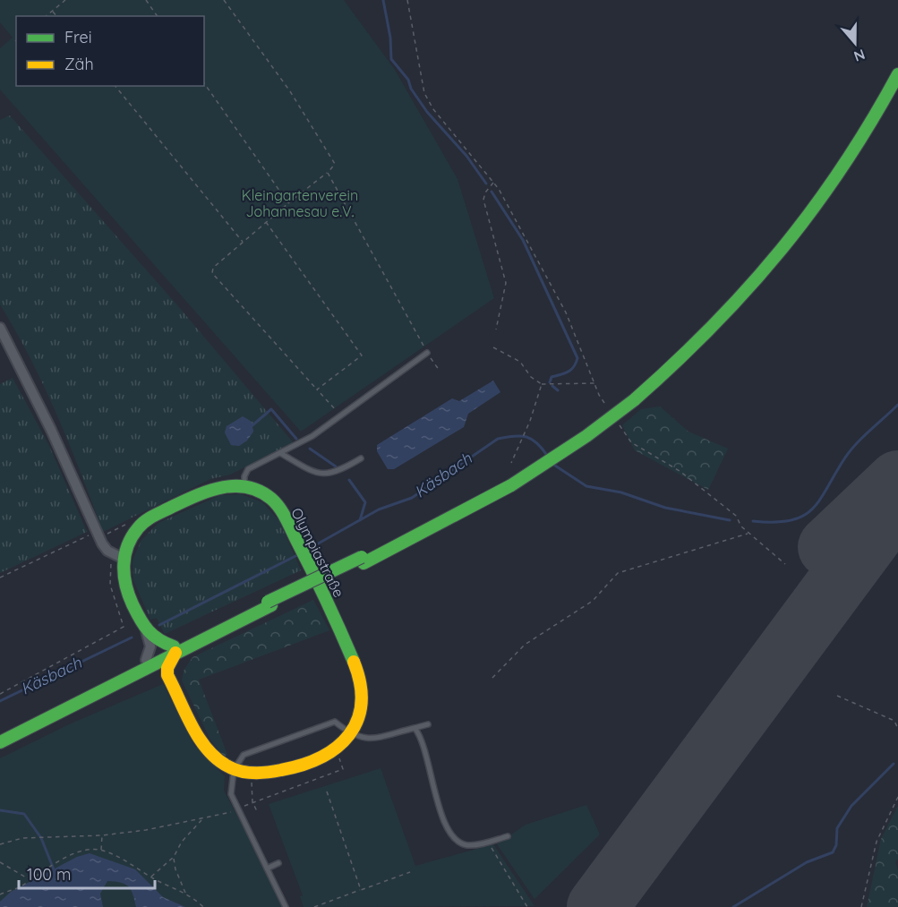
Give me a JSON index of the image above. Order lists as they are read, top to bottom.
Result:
{
  "streets": {
    "main road": ["Olympiastraße"]
  },
  "water": ["Käsbach"],
  "parks": ["Kleingartenverein Johannesau e.V."],
  "legend": ["Frei", "Zäh"],
  "scale_bar": "100 m",
  "north": "bottom"
}
